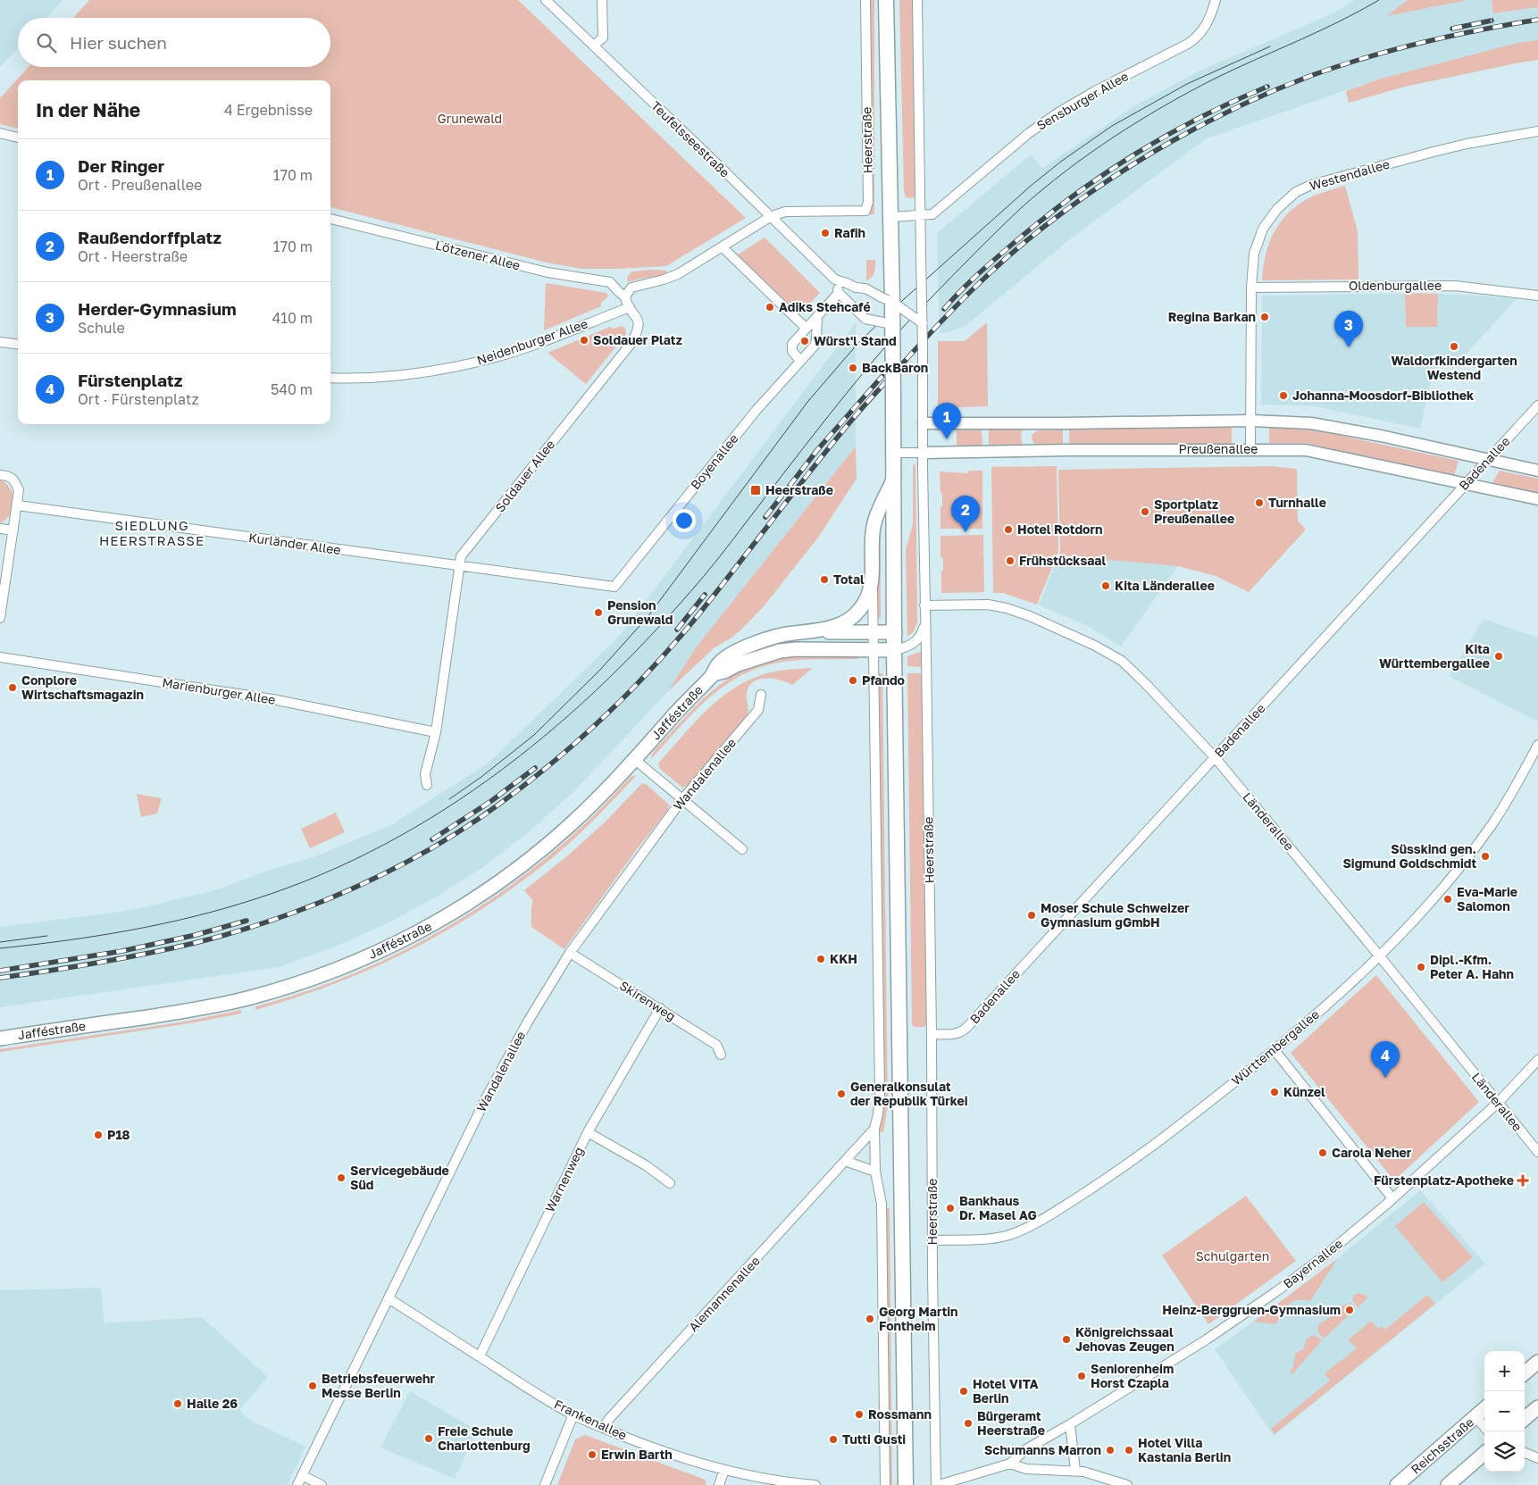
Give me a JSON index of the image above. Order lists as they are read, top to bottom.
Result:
{
  "streets": {
    "main road": ["Heerstraße", "Jafféstraße", "Reichsstraße"],
    "street": [
      "Sensburger Allee",
      "Teufelsseestraße",
      "Westendallee",
      "Lötzener Allee",
      "Oldenburgallee",
      "Neidenburger Allee",
      "Preußenallee",
      "Boyenallee",
      "Badenallee",
      "Soldauer Allee",
      "Kurländer Allee",
      "Marienburger Allee",
      "Wandalenallee",
      "Länderallee",
      "Skirenweg",
      "Württembergallee",
      "Warnenweg",
      "Bayernallee",
      "Alemannenallee",
      "Frankenallee"
    ]
  },
  "crossings": [
    ["Sensburger Allee", "Heerstraße"],
    ["Teufelsseestraße", "Heerstraße"],
    ["Heerstraße", "Preußenallee"],
    ["Heerstraße", "Badenallee"],
    ["Heerstraße", "Jafféstraße"],
    ["Heerstraße", "Länderallee"],
    ["Heerstraße", "Württembergallee"],
    ["Heerstraße", "Bayernallee"],
    ["Heerstraße", "Alemannenallee"],
    ["Westendallee", "Oldenburgallee"],
    ["Westendallee", "Preußenallee"],
    ["Lötzener Allee", "Soldauer Allee"],
    ["Neidenburger Allee", "Soldauer Allee"],
    ["Preußenallee", "Badenallee"],
    ["Boyenallee", "Kurländer Allee"],
    ["Badenallee", "Länderallee"],
    ["Soldauer Allee", "Kurländer Allee"],
    ["Soldauer Allee", "Marienburger Allee"],
    ["Wandalenallee", "Skirenweg"],
    ["Wandalenallee", "Frankenallee"],
    ["Länderallee", "Württembergallee"],
    ["Länderallee", "Bayernallee"],
    ["Skirenweg", "Warnenweg"],
    ["Warnenweg", "Frankenallee"],
    ["Alemannenallee", "Frankenallee"]
  ],
  "districts": ["SIEDLUNG HEERSTRASSE"],
  "parks": ["Grunewald", "Schulgarten"],
  "places": {
    "other": [
      "Rafih",
      "Adiks Stehcafé",
      "Regina Barkan",
      "Soldauer Platz",
      "Würst'l Stand",
      "Waldorfkindergarten Westend",
      "BackBaron",
      "Johanna-Moosdorf-Bibliothek",
      "Turnhalle",
      "Sportplatz Preußenallee",
      "Hotel Rotdorn",
      "Frühstücksaal",
      "Total",
      "Kita Länderallee",
      "Pension Grunewald",
      "Kita Württembergallee",
      "Pfando",
      "Conplore Wirtschaftsmagazin",
      "Süsskind gen. Sigmund Goldschmidt",
      "Eva-Marie Salomon",
      "Moser Schule Schweizer Gymnasium gGmbH",
      "KKH",
      "Dipl.-Kfm. Peter A. Hahn",
      "Künzel",
      "Generalkonsulat der Republik Türkei",
      "P18",
      "Carola Neher",
      "Servicegebäude Süd",
      "Bankhaus Dr. Masel AG",
      "Heinz-Berggruen-Gymnasium",
      "Georg Martin Fontheim",
      "Königreichssaal Jehovas Zeugen",
      "Seniorenheim Horst Czapla",
      "Betriebsfeuerwehr Messe Berlin",
      "Hotel VITA Berlin",
      "Halle 26",
      "Rossmann",
      "Bürgeramt Heerstraße",
      "Freie Schule Charlottenburg",
      "Tutti Gusti",
      "Schumanns Marron",
      "Hotel Villa Kastania Berlin",
      "Erwin Barth"
    ],
    "transit": ["Heerstraße"],
    "health": ["Fürstenplatz-Apotheke"]
  },
  "page": {
    "search": "Hier suchen",
    "heading": ["In der Nähe", "4 Ergebnisse"],
    "list": [
      {
        "mark": "1",
        "name": "Der Ringer",
        "note": "Ort · Preußenallee",
        "value": "170 m"
      },
      {
        "mark": "2",
        "name": "Raußendorffplatz",
        "note": "Ort · Heerstraße",
        "value": "170 m"
      },
      {
        "mark": "3",
        "name": "Herder-Gymnasium",
        "note": "Schule",
        "value": "410 m"
      },
      {
        "mark": "4",
        "name": "Fürstenplatz",
        "note": "Ort · Fürstenplatz",
        "value": "540 m"
      }
    ],
    "pins": [
      "3",
      "1",
      "2",
      "4"
    ],
    "map_buttons": ["+", "−"]
  }
}
